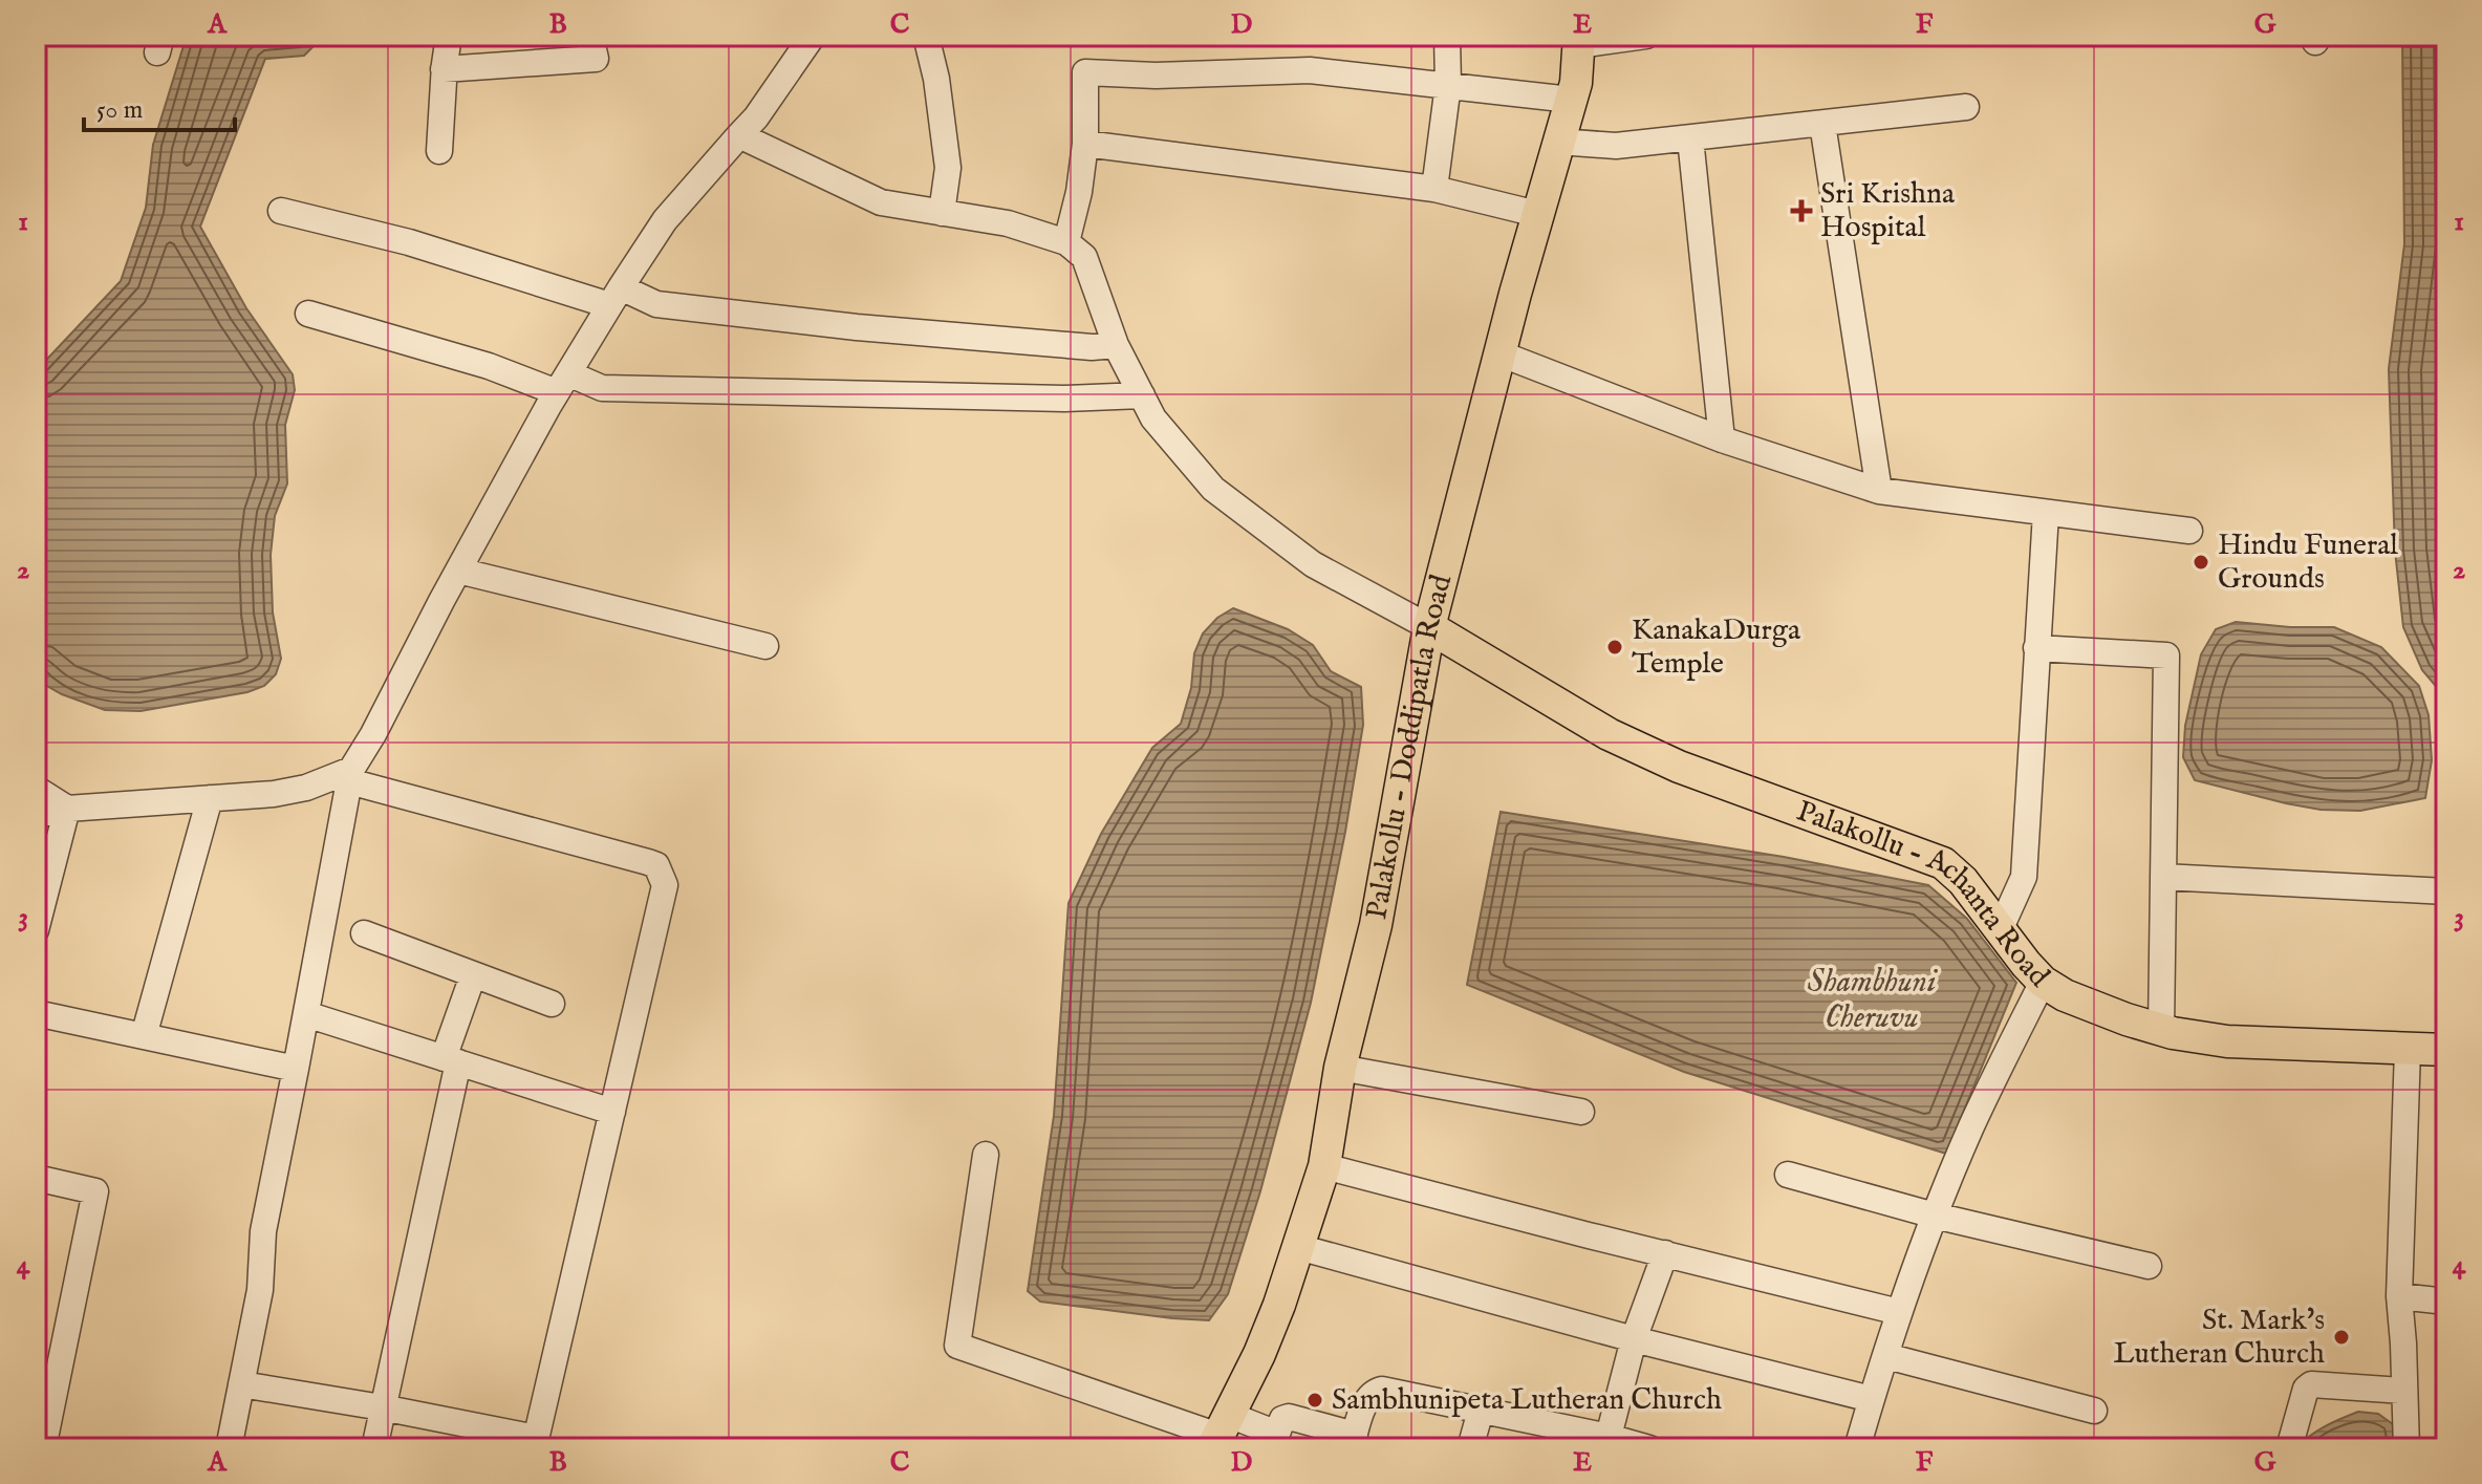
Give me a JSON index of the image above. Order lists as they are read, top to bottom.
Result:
{
  "streets": {
    "main road": ["Palakollu - Doddipatla Road", "Palakollu - Achanta Road"]
  },
  "crossings": [
    ["Palakollu - Doddipatla Road", "Palakollu - Achanta Road"]
  ],
  "water": ["Shambhuni Cheruvu"],
  "places": {
    "health": ["Sri Krishna Hospital"],
    "other": [
      "Hindu Funeral Grounds",
      "KanakaDurga Temple",
      "St. Mark's Lutheran Church",
      "Sambhunipeta Lutheran Church"
    ]
  },
  "scale_bar": "50 m",
  "grid": {
    "columns": [
      "A",
      "B",
      "C",
      "D",
      "E",
      "F",
      "G"
    ],
    "rows": [
      "1",
      "2",
      "3",
      "4"
    ]
  }
}
